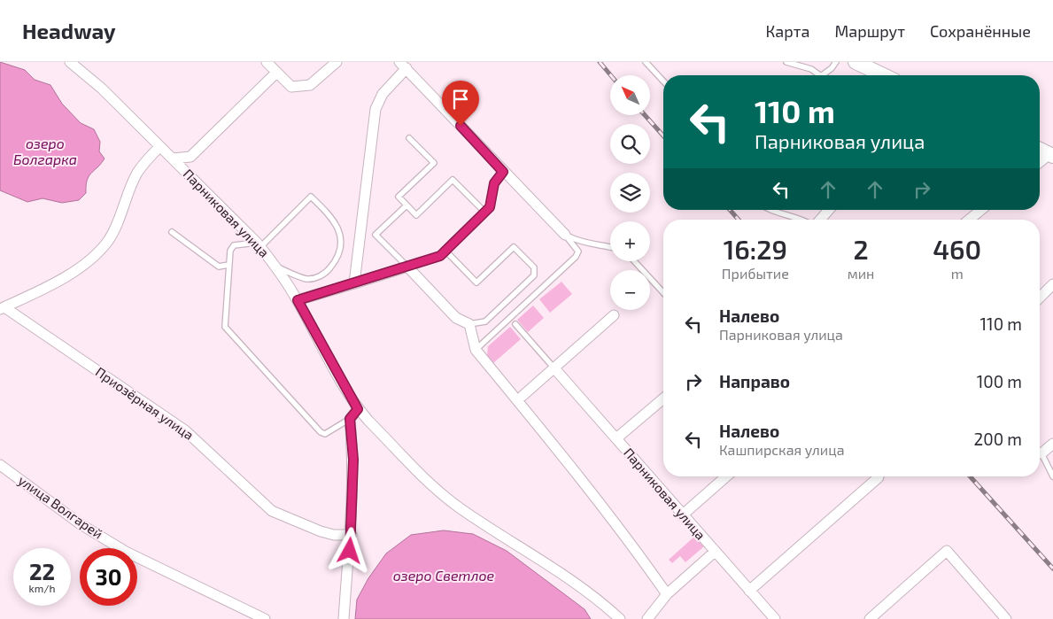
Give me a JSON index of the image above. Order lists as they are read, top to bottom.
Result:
{
  "streets": {
    "street": ["Парниковая улица", "Приозёрная улица", "улица Волгарей"]
  },
  "water": ["озеро Болгарка", "озеро Светлое"],
  "north": "top left",
  "page": {
    "header": "Headway",
    "nav": ["Карта", "Маршрут", "Сохранённые"],
    "map_buttons": ["+", "−"],
    "turn": ["110 m", "Парниковая улица"],
    "eta": [
      "16:29",
      "Прибытие",
      "2",
      "мин",
      "460",
      "m"
    ],
    "list": [
      {
        "name": "Налево",
        "note": "Парниковая улица",
        "value": "110 m"
      },
      {
        "name": "Направо",
        "value": "100 m"
      },
      {
        "name": "Налево",
        "note": "Кашпирская улица",
        "value": "200 m"
      }
    ],
    "speed": "22 km/h",
    "limit": "30"
  }
}
